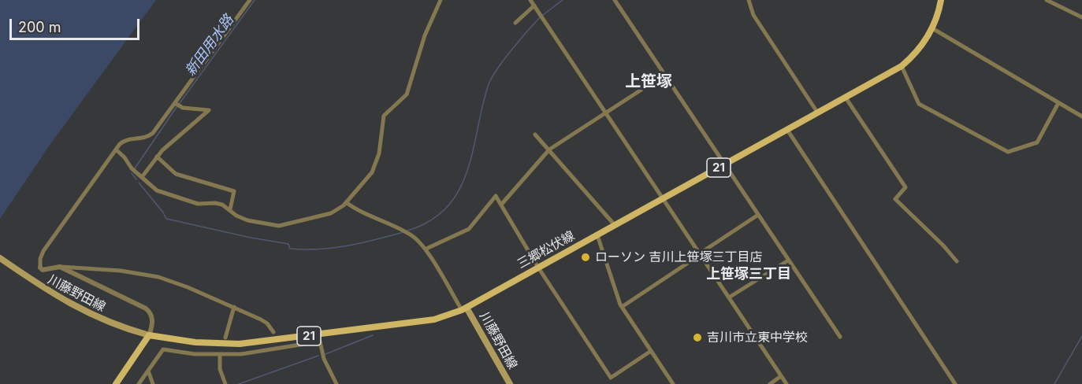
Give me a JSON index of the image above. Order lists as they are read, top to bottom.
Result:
{
  "streets": {
    "main road": ["21", "三郷松伏線", "川藤野田線"]
  },
  "crossings": [
    ["三郷松伏線", "川藤野田線"]
  ],
  "districts": ["上笹塚", "上笹塚三丁目"],
  "water": ["新田用水路"],
  "places": ["ローソン 吉川上笹塚三丁目店", "吉川市立東中学校"],
  "scale_bar": "200 m"
}
